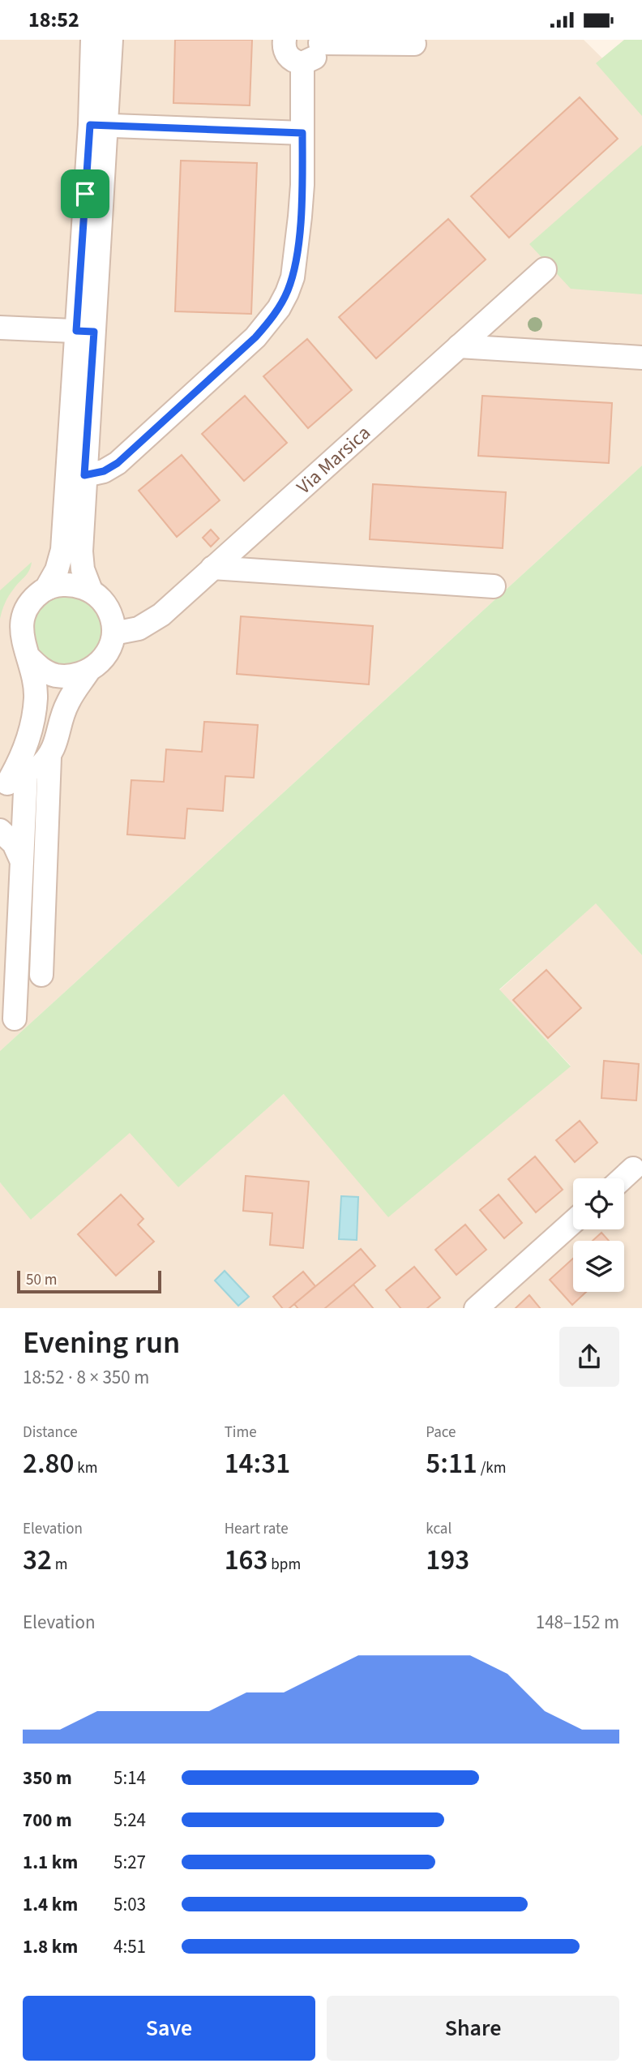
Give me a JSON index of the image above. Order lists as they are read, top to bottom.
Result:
{
  "streets": {
    "street": ["Via Marsica"]
  },
  "scale_bar": "50 m",
  "page": {
    "status": "18:52",
    "scale": "50 m",
    "heading": ["Evening run", "18:52 · 8 × 350 m"],
    "stats": [
      ["Distance", "2.80 km"],
      ["Time", "14:31"],
      ["Pace", "5:11 /km"],
      ["Elevation", "32 m"],
      ["Heart rate", "163 bpm"],
      ["kcal", "193"]
    ],
    "chart": ["Elevation", "148–152 m"],
    "list": [
      {
        "name": "350 m",
        "note": "5:14"
      },
      {
        "name": "700 m",
        "note": "5:24"
      },
      {
        "name": "1.1 km",
        "note": "5:27"
      },
      {
        "name": "1.4 km",
        "note": "5:03"
      },
      {
        "name": "1.8 km",
        "note": "4:51"
      }
    ],
    "buttons": ["Save", "Share"]
  }
}
